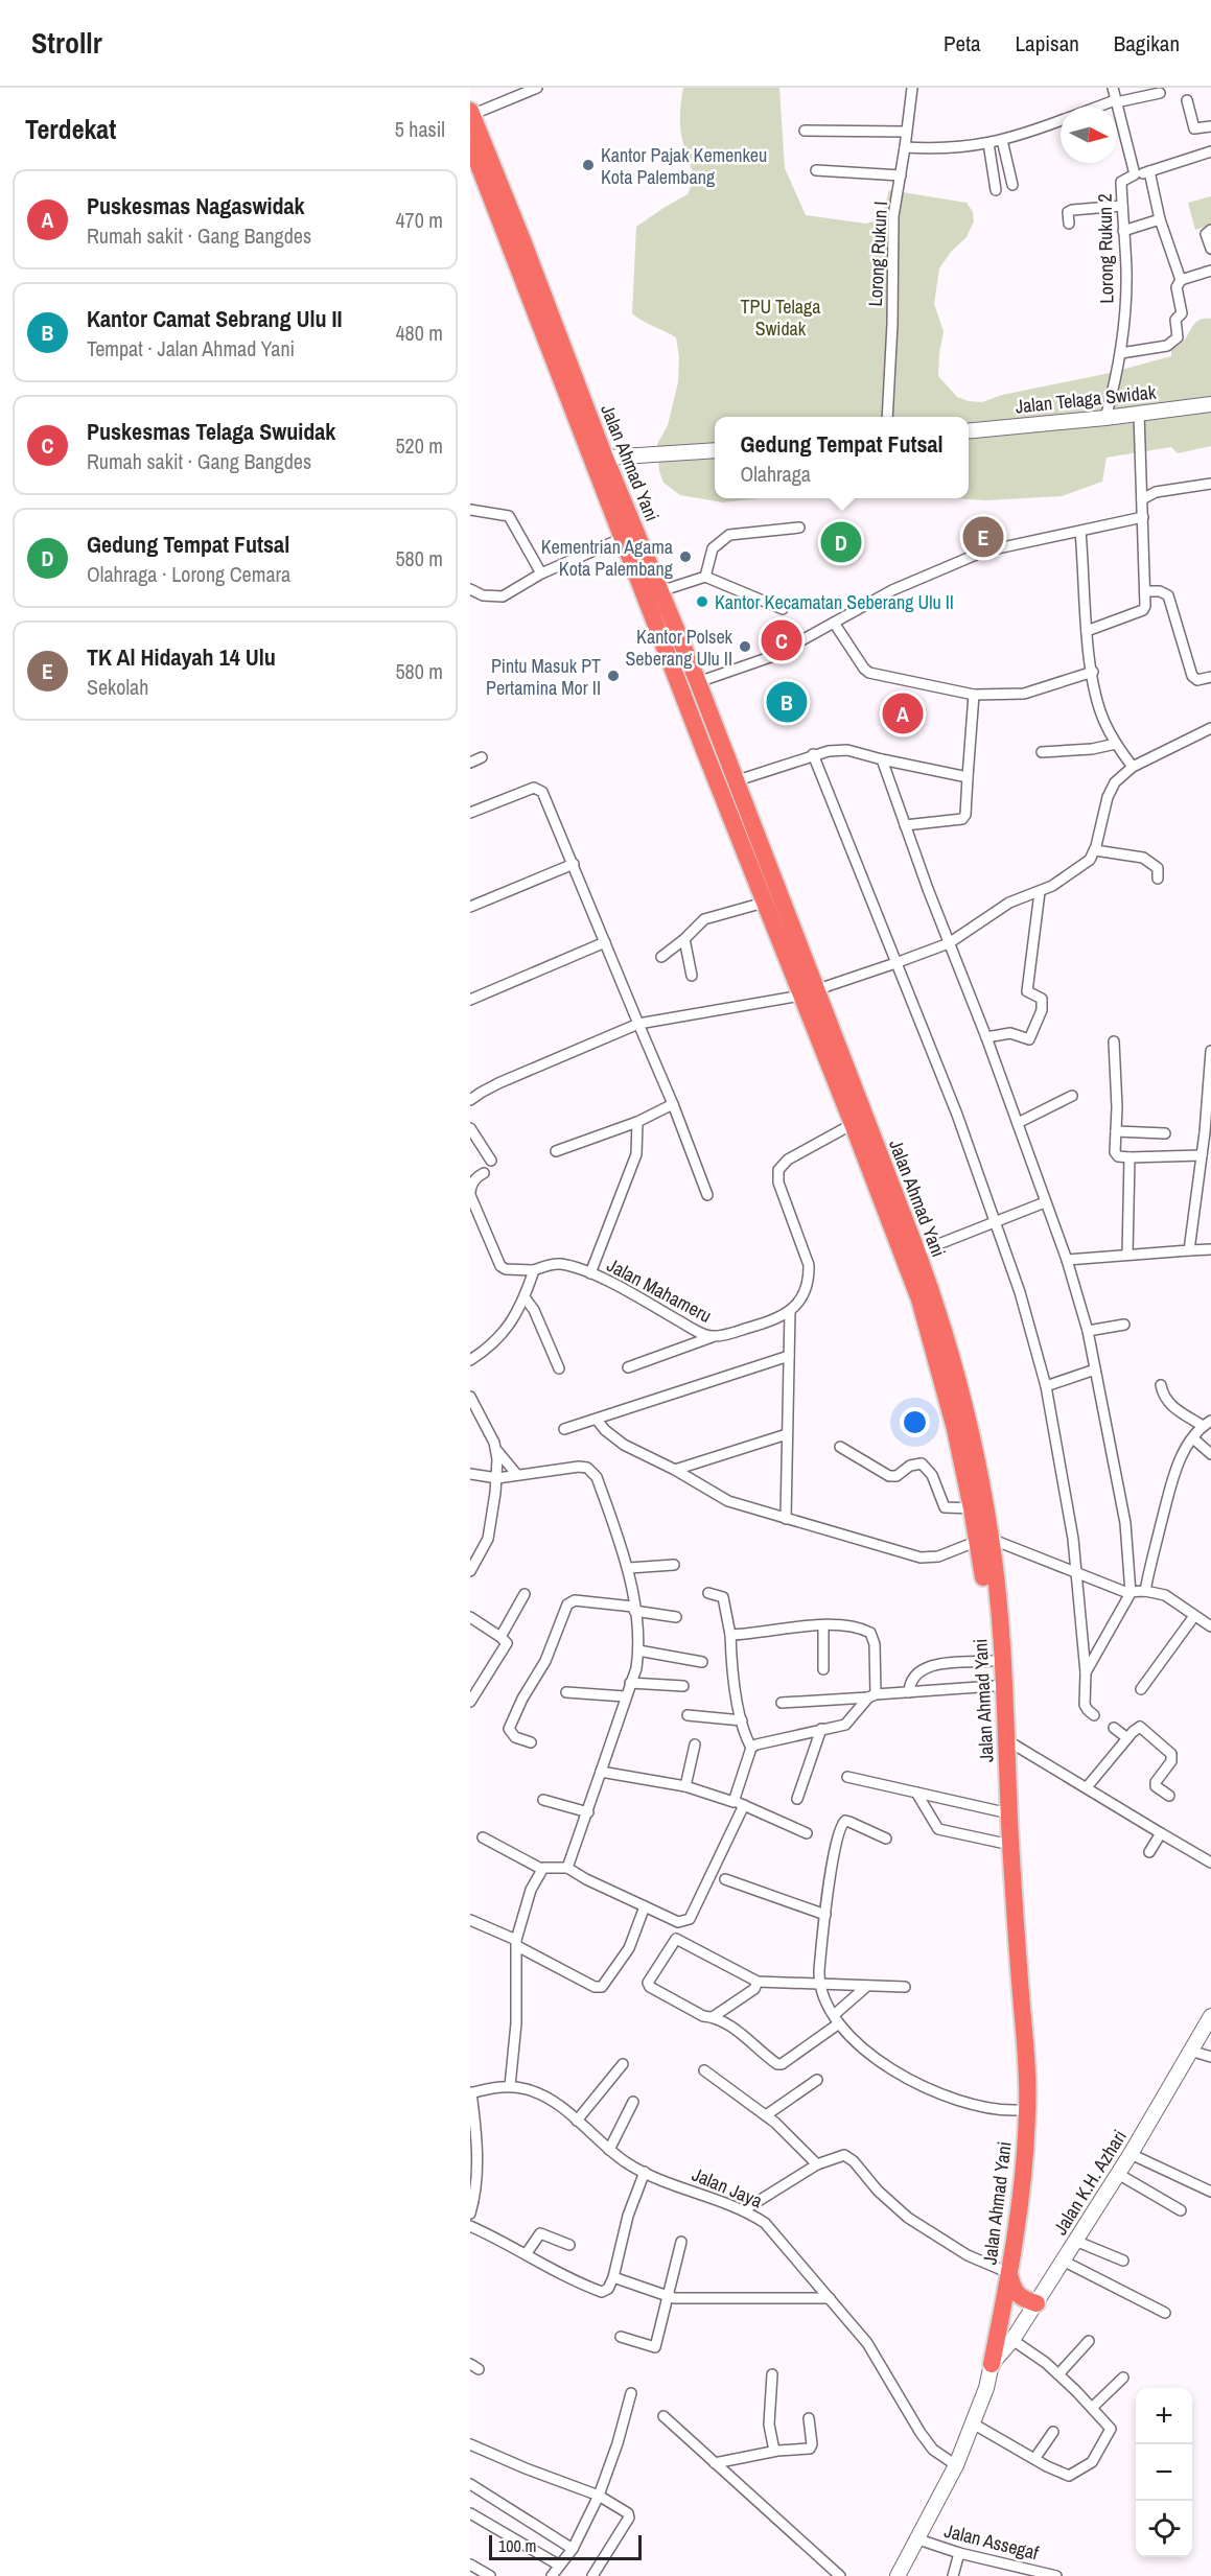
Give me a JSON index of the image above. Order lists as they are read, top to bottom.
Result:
{
  "streets": {
    "highway": ["Jalan Ahmad Yani"],
    "street": [
      "Lorong Rukun 2",
      "Lorong Rukun I",
      "Jalan Telaga Swidak",
      "Jalan Mahameru",
      "Jalan K.H. Azhari",
      "Jalan Jaya",
      "Jalan Assegaf"
    ]
  },
  "crossings": [
    ["Lorong Rukun 2", "Jalan Telaga Swidak"],
    ["Jalan Ahmad Yani", "Jalan K.H. Azhari"],
    ["Jalan Ahmad Yani", "Jalan Jaya"],
    ["Jalan Ahmad Yani", "Jalan Assegaf"]
  ],
  "parks": ["TPU Telaga Swidak"],
  "places": [
    "Kantor Pajak Kemenkeu Kota Palembang",
    "Kementrian Agama Kota Palembang",
    "Kantor Kecamatan Seberang Ulu II",
    "Kantor Polsek Seberang Ulu II",
    "Pintu Masuk PT Pertamina Mor II"
  ],
  "scale_bar": "100 m",
  "north": "right",
  "page": {
    "header": "Strollr",
    "nav": ["Peta", "Lapisan", "Bagikan"],
    "heading": ["Terdekat", "5 hasil"],
    "list": [
      {
        "mark": "A",
        "name": "Puskesmas Nagaswidak",
        "note": "Rumah sakit · Gang Bangdes",
        "value": "470 m"
      },
      {
        "mark": "B",
        "name": "Kantor Camat Sebrang Ulu II",
        "note": "Tempat · Jalan Ahmad Yani",
        "value": "480 m"
      },
      {
        "mark": "C",
        "name": "Puskesmas Telaga Swuidak",
        "note": "Rumah sakit · Gang Bangdes",
        "value": "520 m"
      },
      {
        "mark": "D",
        "name": "Gedung Tempat Futsal",
        "note": "Olahraga · Lorong Cemara",
        "value": "580 m"
      },
      {
        "mark": "E",
        "name": "TK Al Hidayah 14 Ulu",
        "note": "Sekolah",
        "value": "580 m"
      }
    ],
    "popup": ["Gedung Tempat Futsal", "Olahraga"],
    "pins": [
      "E",
      "D",
      "C",
      "B",
      "A"
    ],
    "map_buttons": ["+", "−"],
    "scale": "100 m"
  }
}
